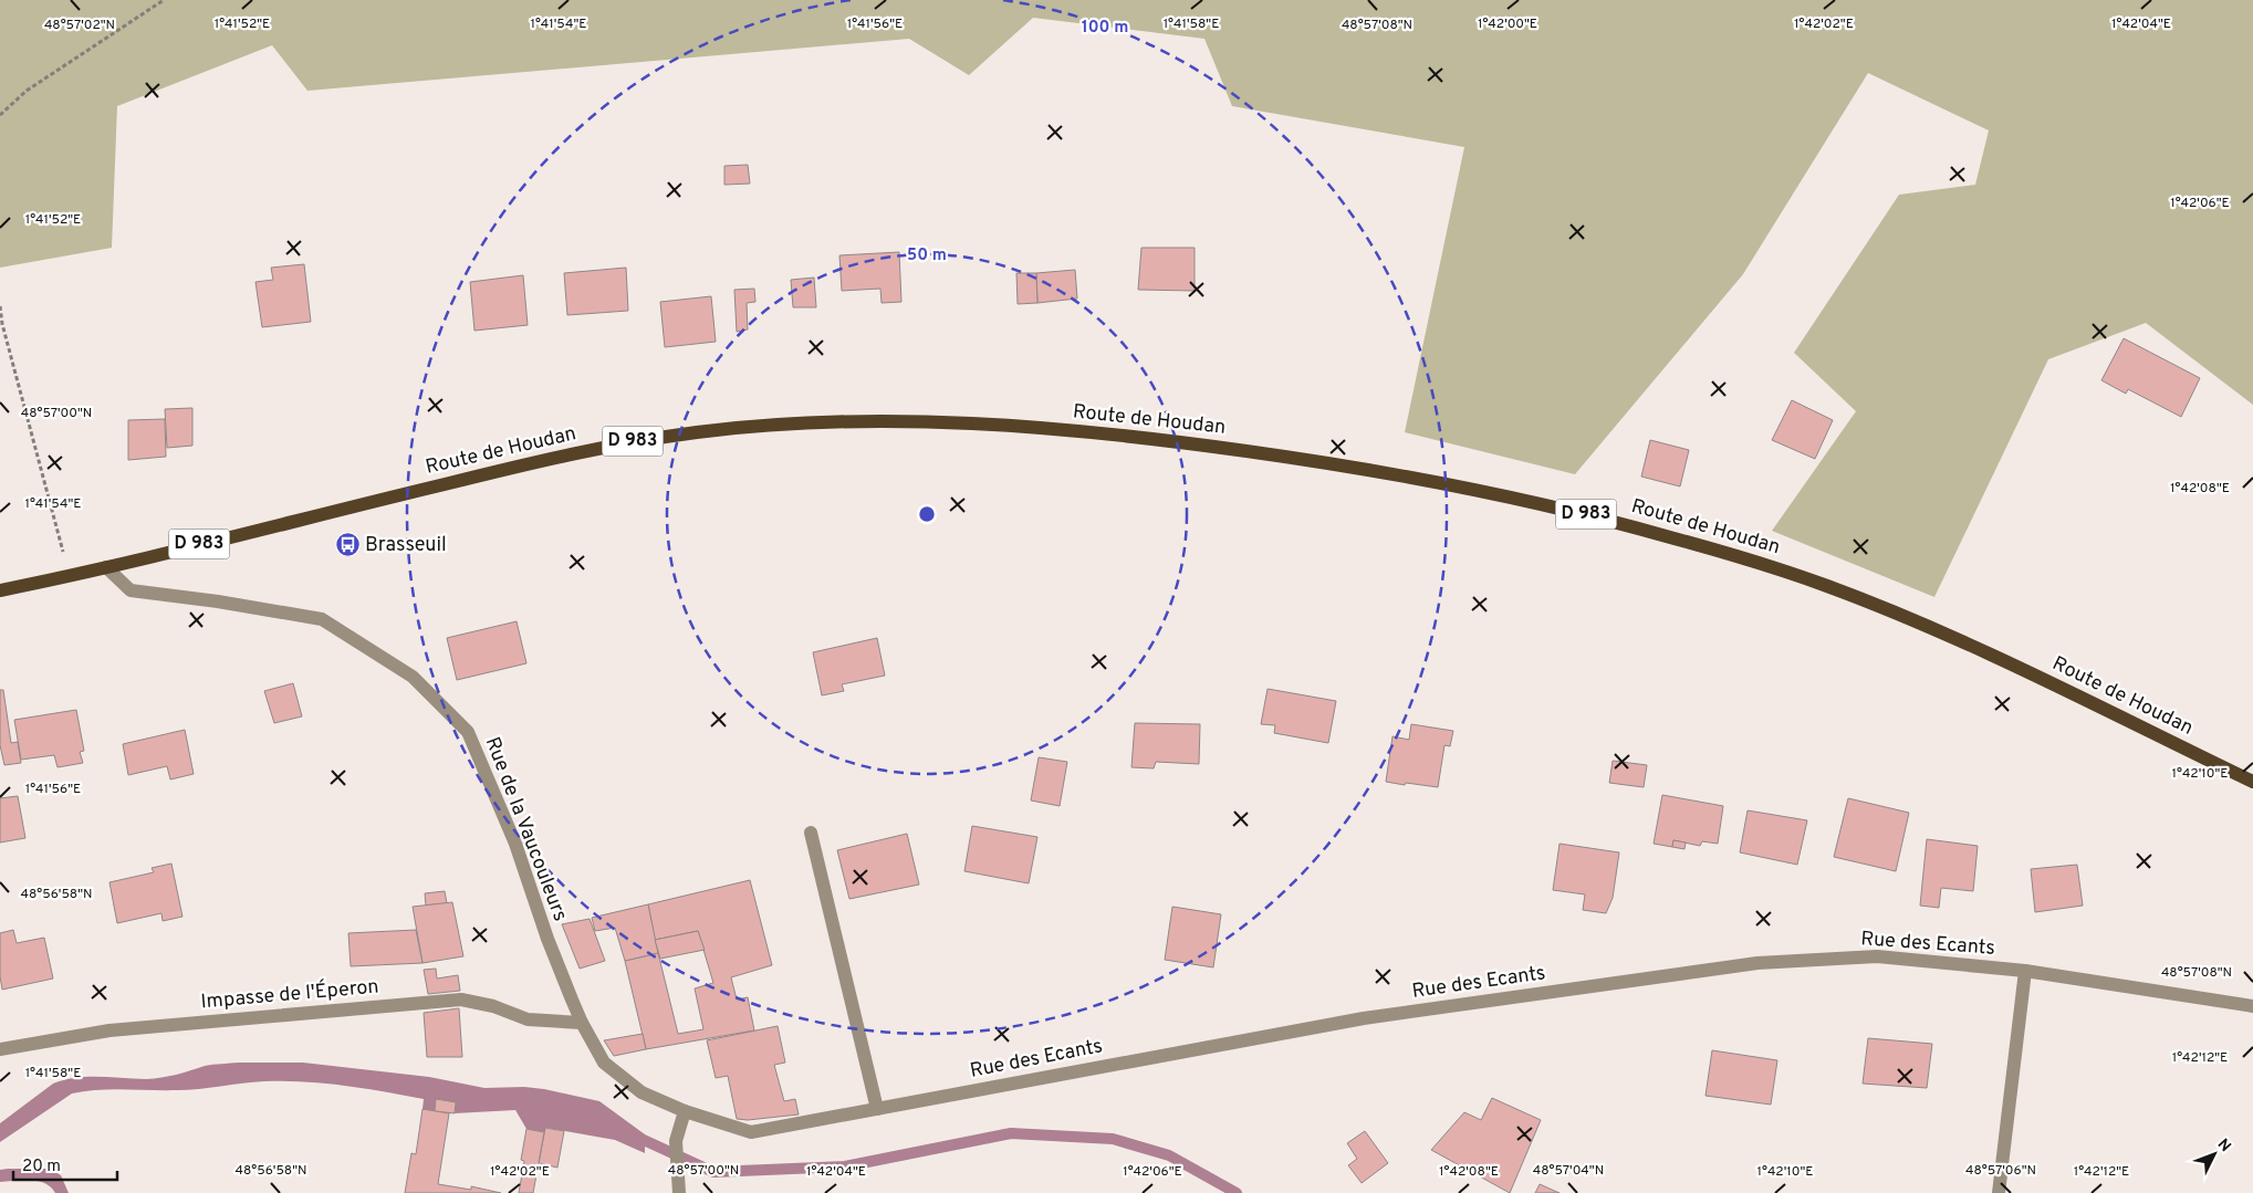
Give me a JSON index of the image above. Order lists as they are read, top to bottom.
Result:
{
  "streets": {
    "main road": ["Route de Houdan", "D 983"],
    "street": ["Rue de la Vaucouleurs", "Rue des Ecants", "Impasse de l'Éperon"]
  },
  "crossings": [
    ["Route de Houdan", "Rue de la Vaucouleurs"],
    ["Rue de la Vaucouleurs", "Rue des Ecants"],
    ["Rue de la Vaucouleurs", "Impasse de l'Éperon"]
  ],
  "places": {
    "bus stop": ["Brasseuil"]
  },
  "scale_bar": "20 m",
  "north": "top right",
  "coordinates": [
    "1°42'00\"E",
    "1°42'04\"E",
    "1°41'52\"E",
    "1°41'54\"E",
    "1°41'56\"E",
    "1°41'58\"E",
    "1°42'02\"E",
    "48°57'02\"N",
    "48°57'08\"N",
    "1°42'06\"E",
    "48°57'00\"N",
    "1°42'08\"E",
    "1°42'10\"E",
    "48°56'58\"N",
    "1°42'12\"E",
    "48°57'04\"N",
    "48°57'06\"N"
  ],
  "rings": ["100 m", "50 m"]
}
